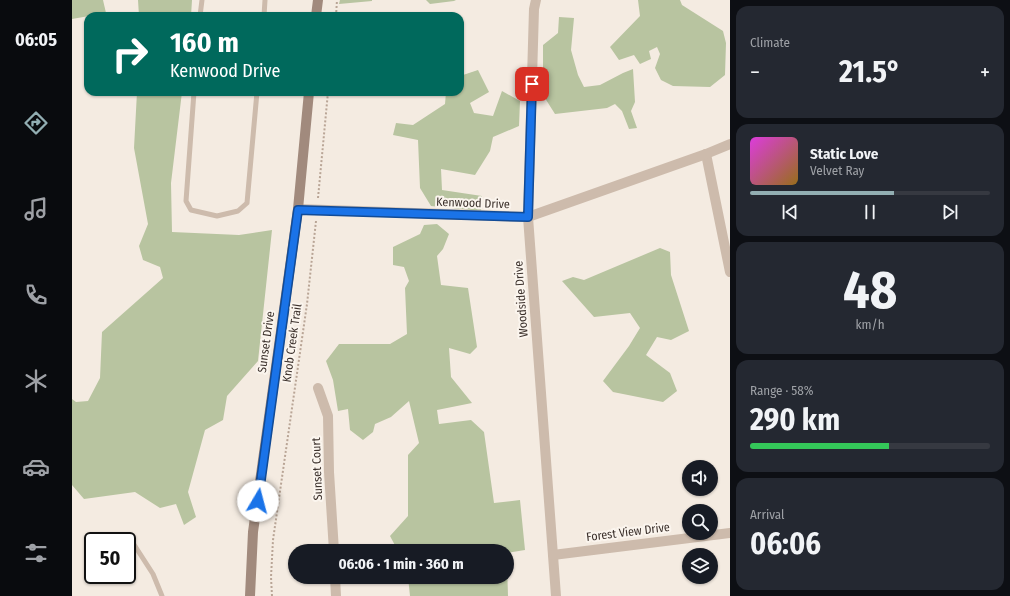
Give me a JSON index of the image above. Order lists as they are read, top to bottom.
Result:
{
  "streets": {
    "main road": ["Sunset Drive"],
    "street": [
      "Kenwood Drive",
      "Woodside Drive",
      "Sunset Court",
      "Forest View Drive"
    ],
    "path": ["Knob Creek Trail"]
  },
  "crossings": [
    ["Kenwood Drive", "Woodside Drive"],
    ["Kenwood Drive", "Sunset Drive"],
    ["Kenwood Drive", "Knob Creek Trail"],
    ["Woodside Drive", "Forest View Drive"]
  ],
  "page": {
    "tabs": "06:05",
    "tile": [
      "Climate",
      ["48", "km/h"],
      ["Range · 58%", "290 km"],
      ["Arrival", "06:06"]
    ],
    "turn": ["160 m", "Kenwood Drive"],
    "heat": ["−", "21.5°", "+"],
    "song": ["Static Love", "Velvet Ray"],
    "limit": "50",
    "trip": "06:06 · 1 min · 360 m"
  }
}
